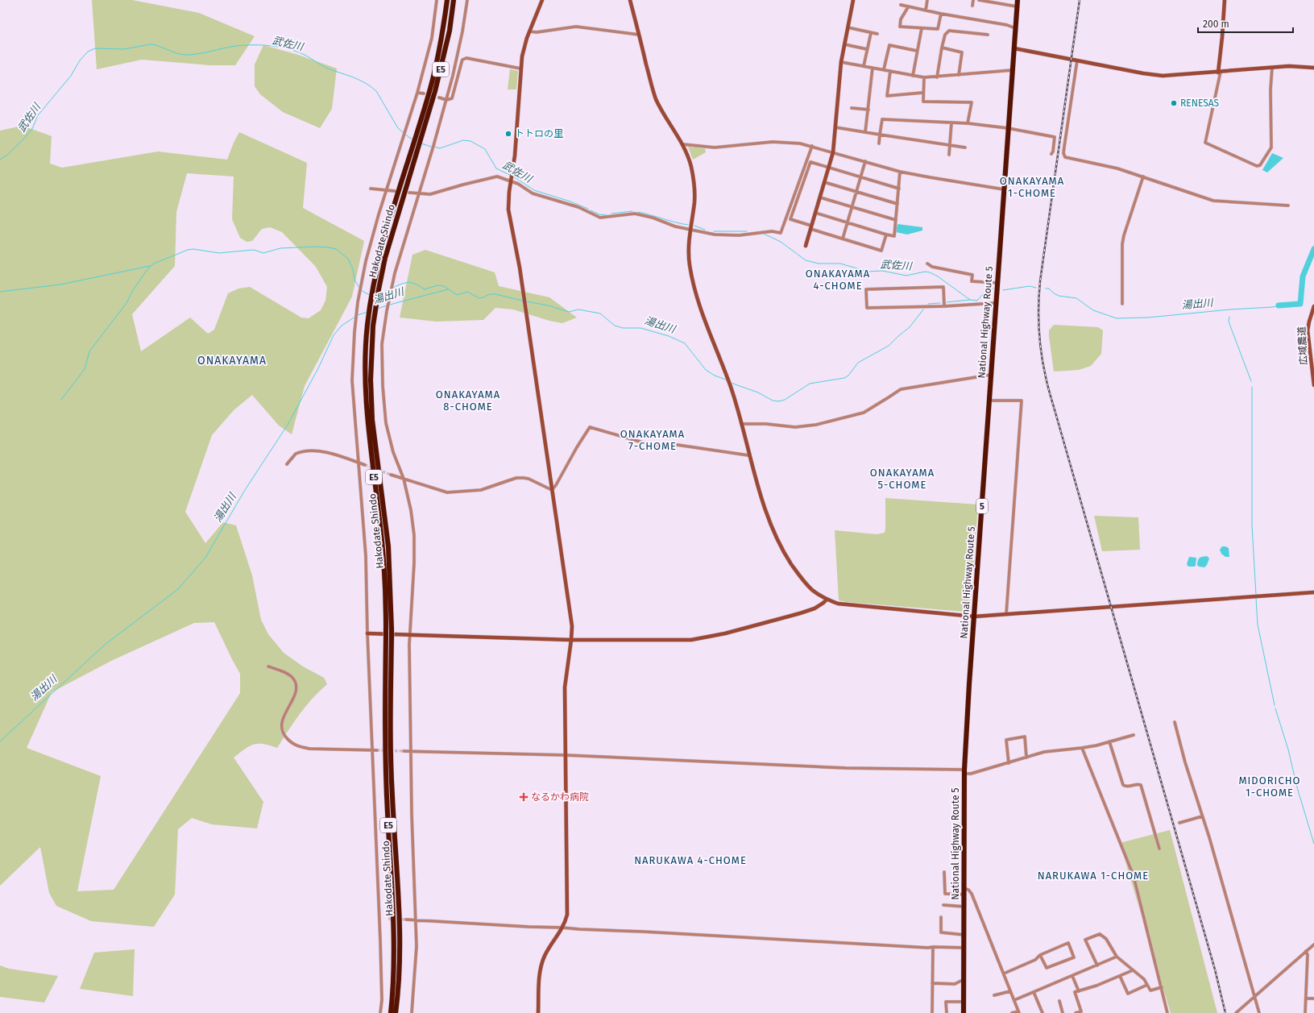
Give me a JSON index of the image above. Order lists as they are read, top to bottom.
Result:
{
  "streets": {
    "highway": [
      "E5",
      "Hakodate Shindo",
      "National Highway Route 5",
      "5"
    ],
    "street": ["広域農道"]
  },
  "districts": [
    "ONAKAYAMA 1-CHOME",
    "ONAKAYAMA 4-CHOME",
    "ONAKAYAMA",
    "ONAKAYAMA 8-CHOME",
    "ONAKAYAMA 7-CHOME",
    "ONAKAYAMA 5-CHOME",
    "MIDORICHO 1-CHOME",
    "NARUKAWA 4-CHOME",
    "NARUKAWA 1-CHOME"
  ],
  "water": ["武佐川", "湯出川"],
  "places": {
    "other": ["RENESAS", "トトロの里"],
    "health": ["なるかわ病院"]
  },
  "scale_bar": "200 m"
}
